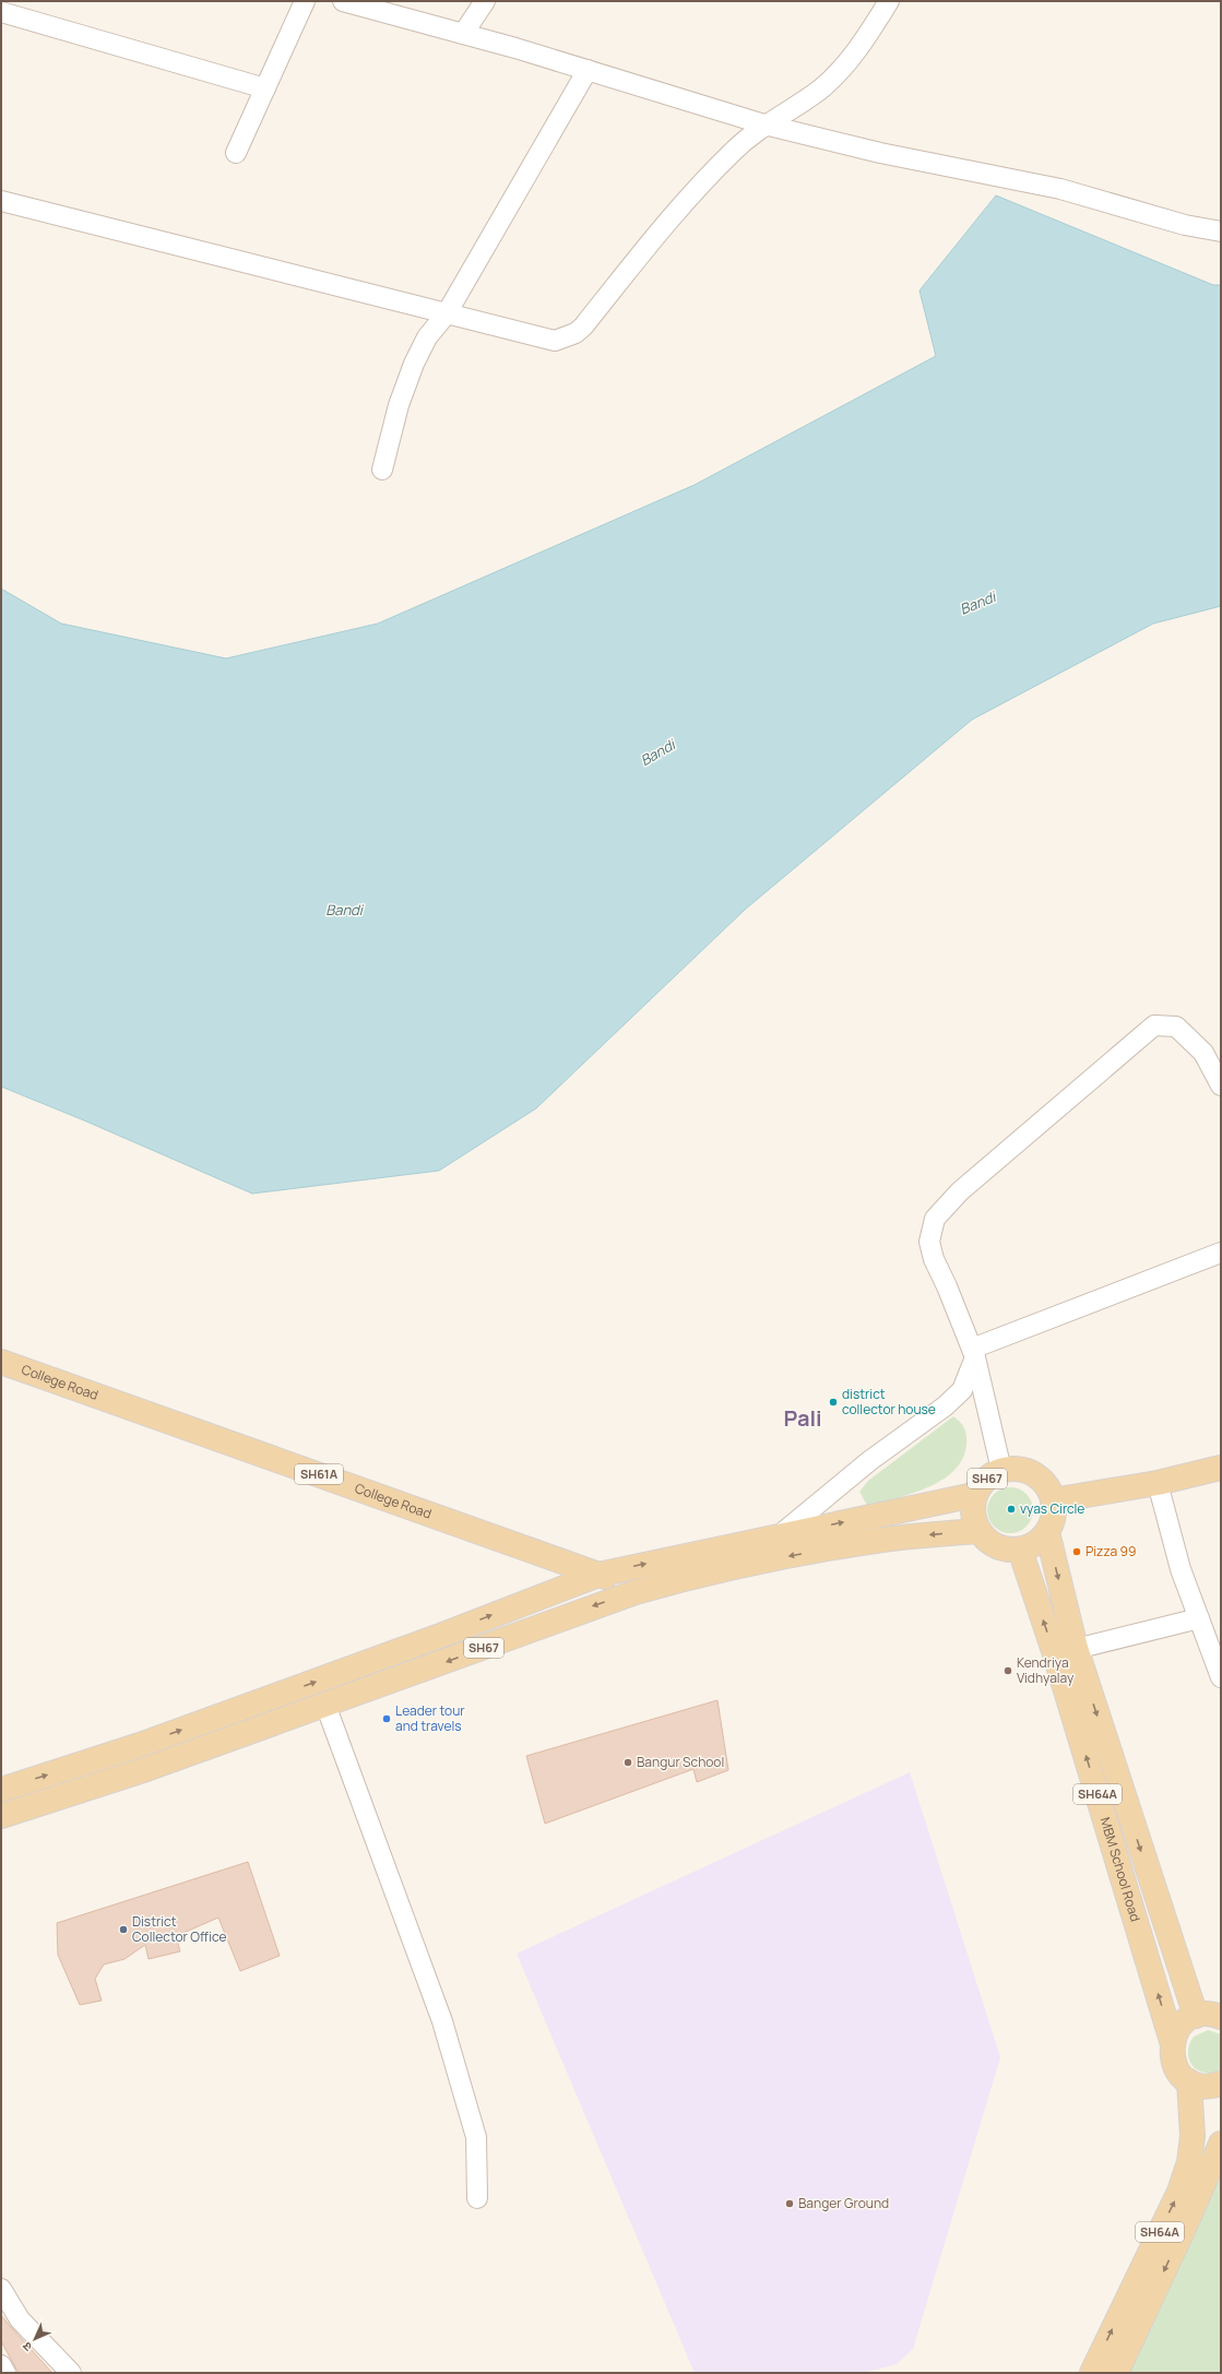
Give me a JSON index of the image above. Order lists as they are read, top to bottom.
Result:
{
  "streets": {
    "main road": [
      "College Road",
      "SH61A",
      "SH67",
      "SH64A",
      "MBM School Road"
    ]
  },
  "crossings": [
    ["College Road", "SH67"],
    ["SH67", "MBM School Road"],
    ["SH64A", "MBM School Road"]
  ],
  "districts": ["Pali"],
  "water": ["Bandi"],
  "places": [
    "district collector house",
    "vyas Circle",
    "Pizza 99",
    "Kendriya Vidhyalay",
    "Leader tour and travels",
    "Bangur School",
    "District Collector Office",
    "Banger Ground"
  ],
  "north": "bottom left"
}
